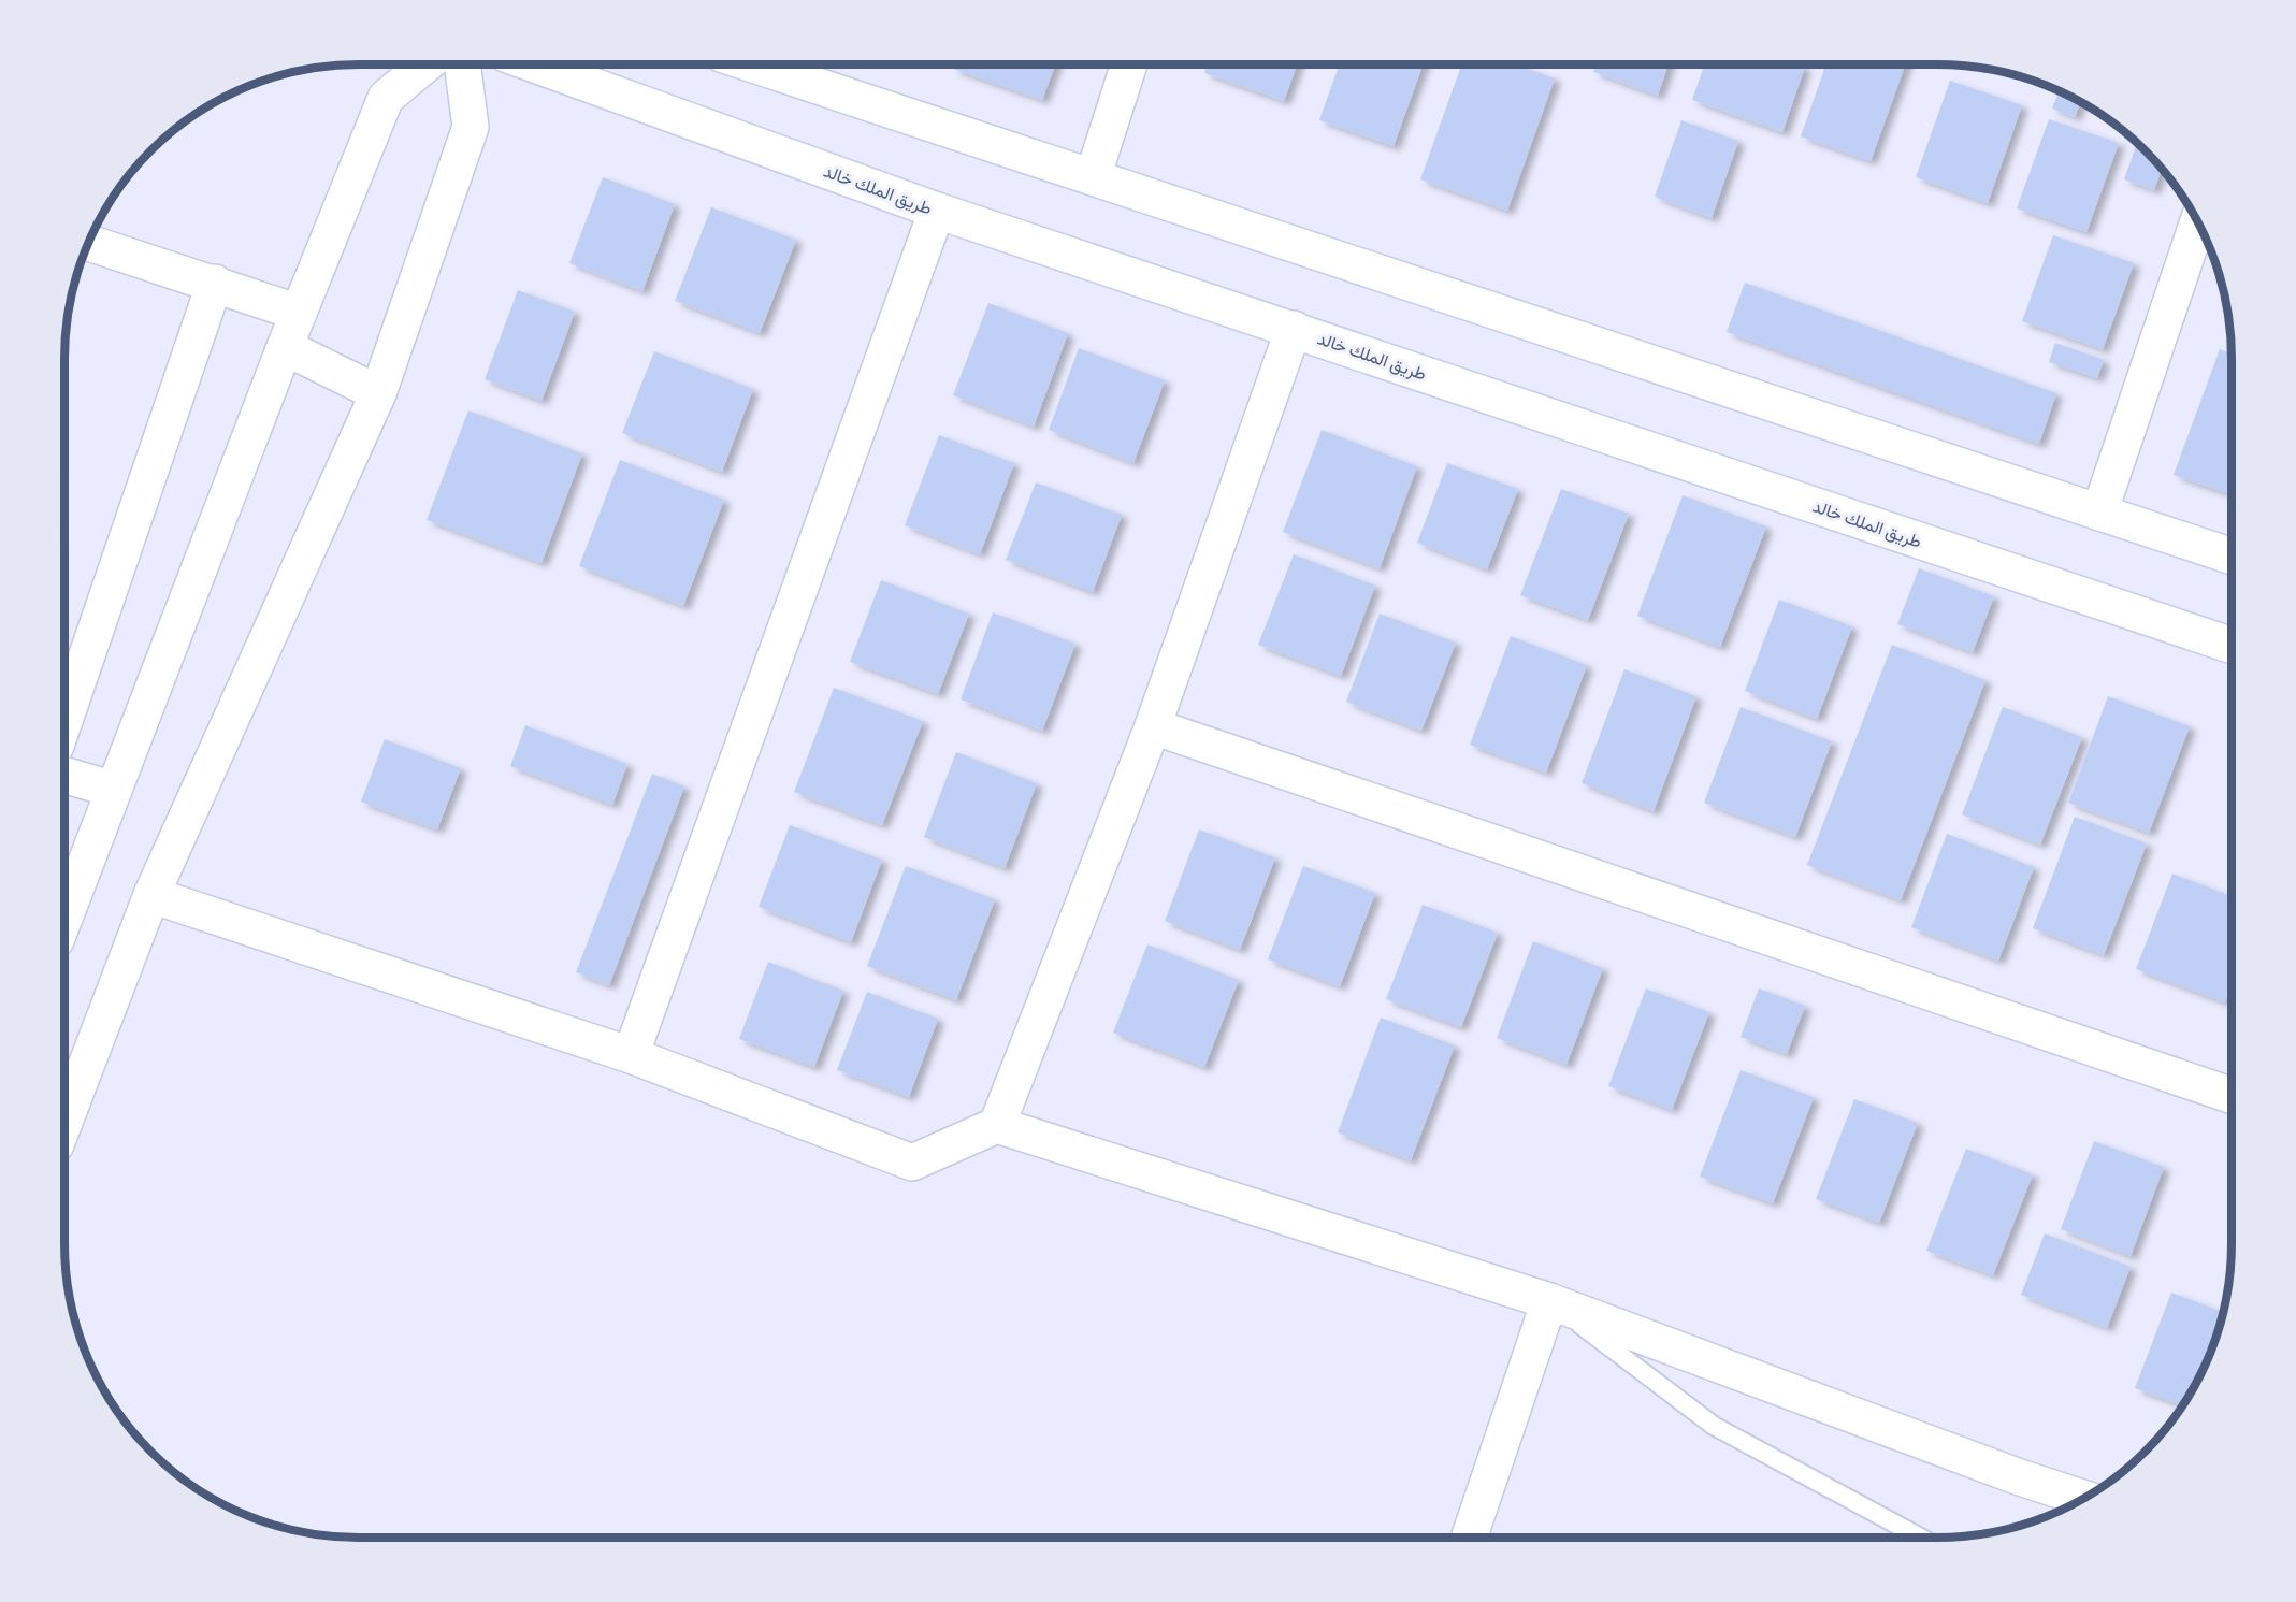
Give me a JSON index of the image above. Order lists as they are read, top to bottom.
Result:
{
  "streets": {
    "street": ["طريق الملك خالد"]
  }
}
